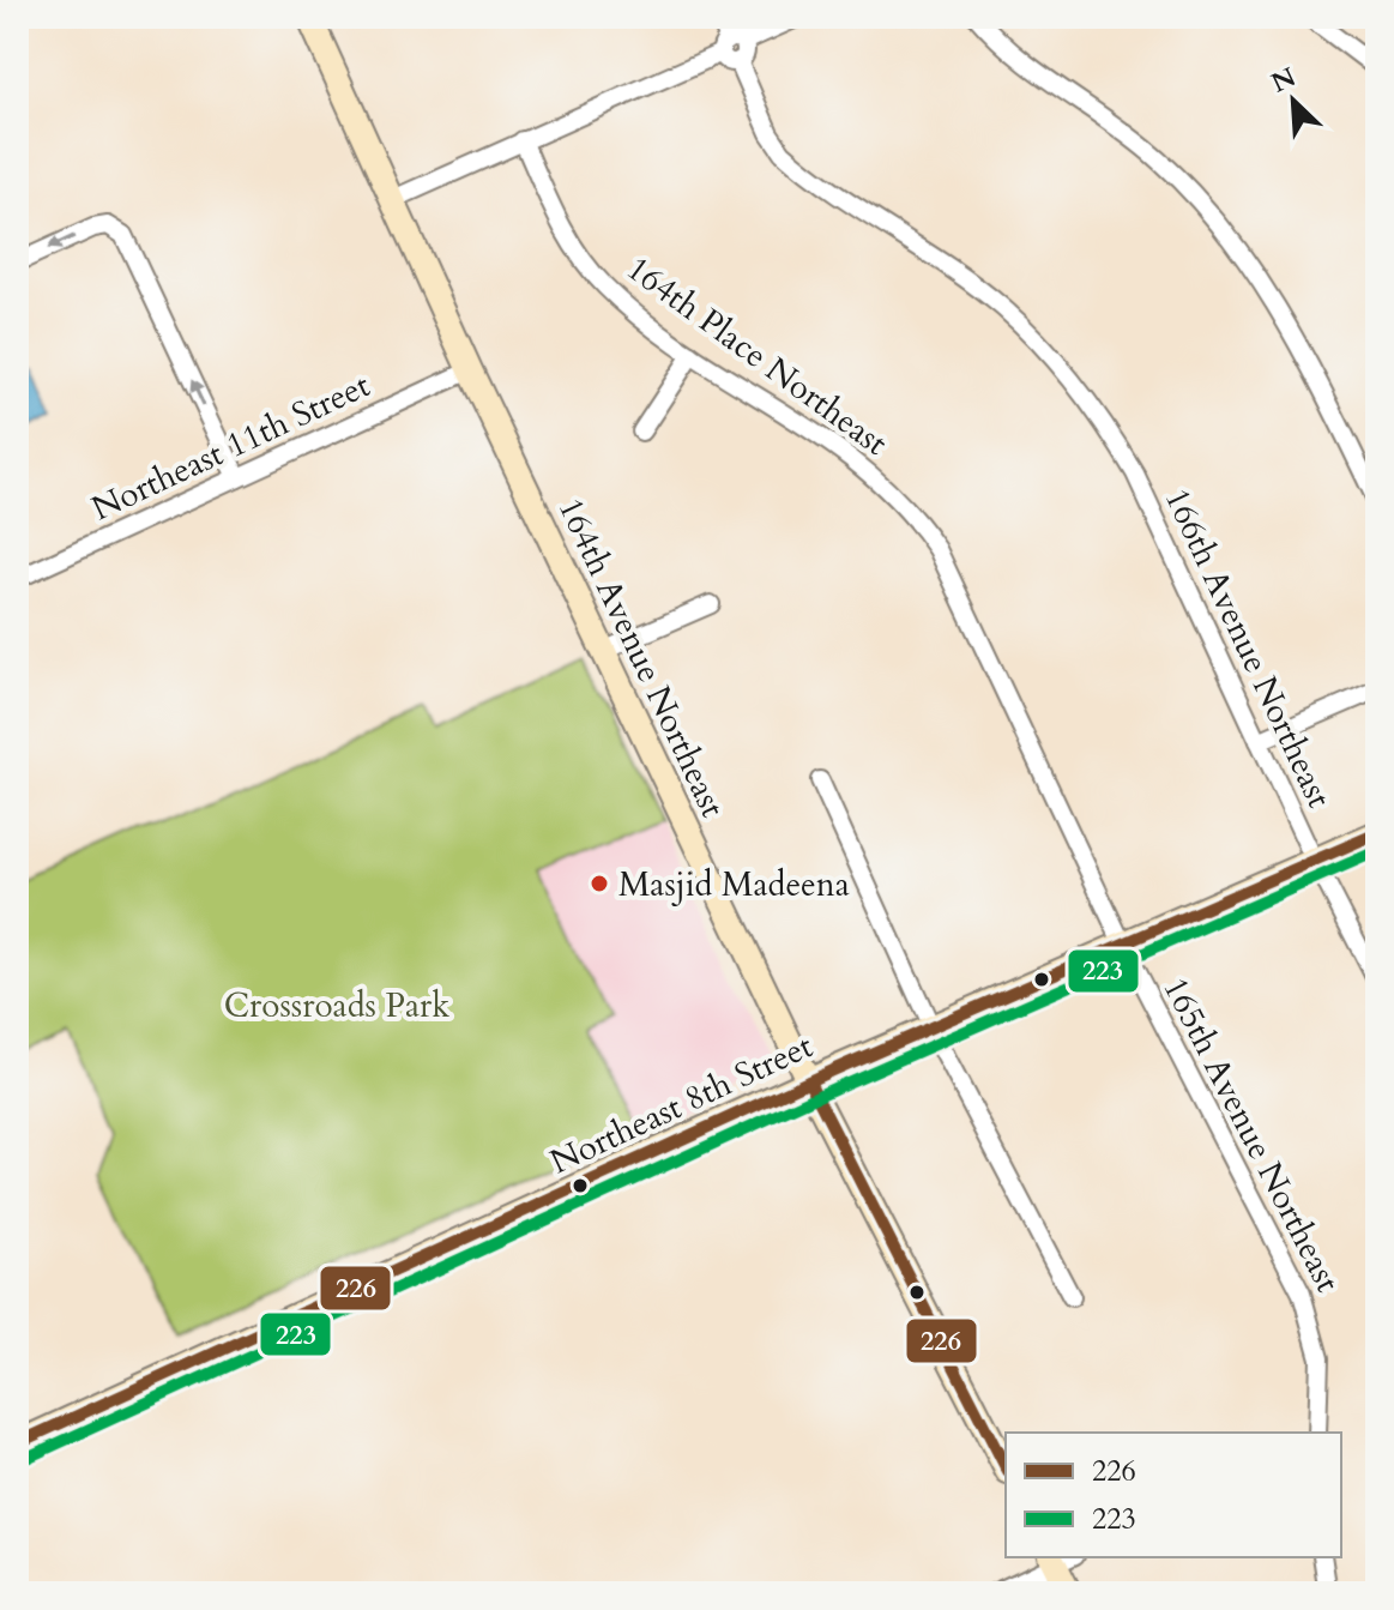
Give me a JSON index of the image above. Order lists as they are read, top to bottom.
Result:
{
  "streets": {
    "street": [
      "164th Place Northeast",
      "Northeast 11th Street",
      "166th Avenue Northeast",
      "164th Avenue Northeast",
      "Northeast 8th Street",
      "165th Avenue Northeast"
    ]
  },
  "crossings": [
    ["164th Place Northeast", "165th Avenue Northeast"],
    ["Northeast 11th Street", "164th Avenue Northeast"],
    ["166th Avenue Northeast", "Northeast 8th Street"],
    ["164th Avenue Northeast", "Northeast 8th Street"],
    ["Northeast 8th Street", "165th Avenue Northeast"]
  ],
  "parks": ["Crossroads Park"],
  "places": ["Masjid Madeena"],
  "lines": ["transit line 226", "transit line 223"],
  "legend": ["226", "223"],
  "north": "top left"
}
